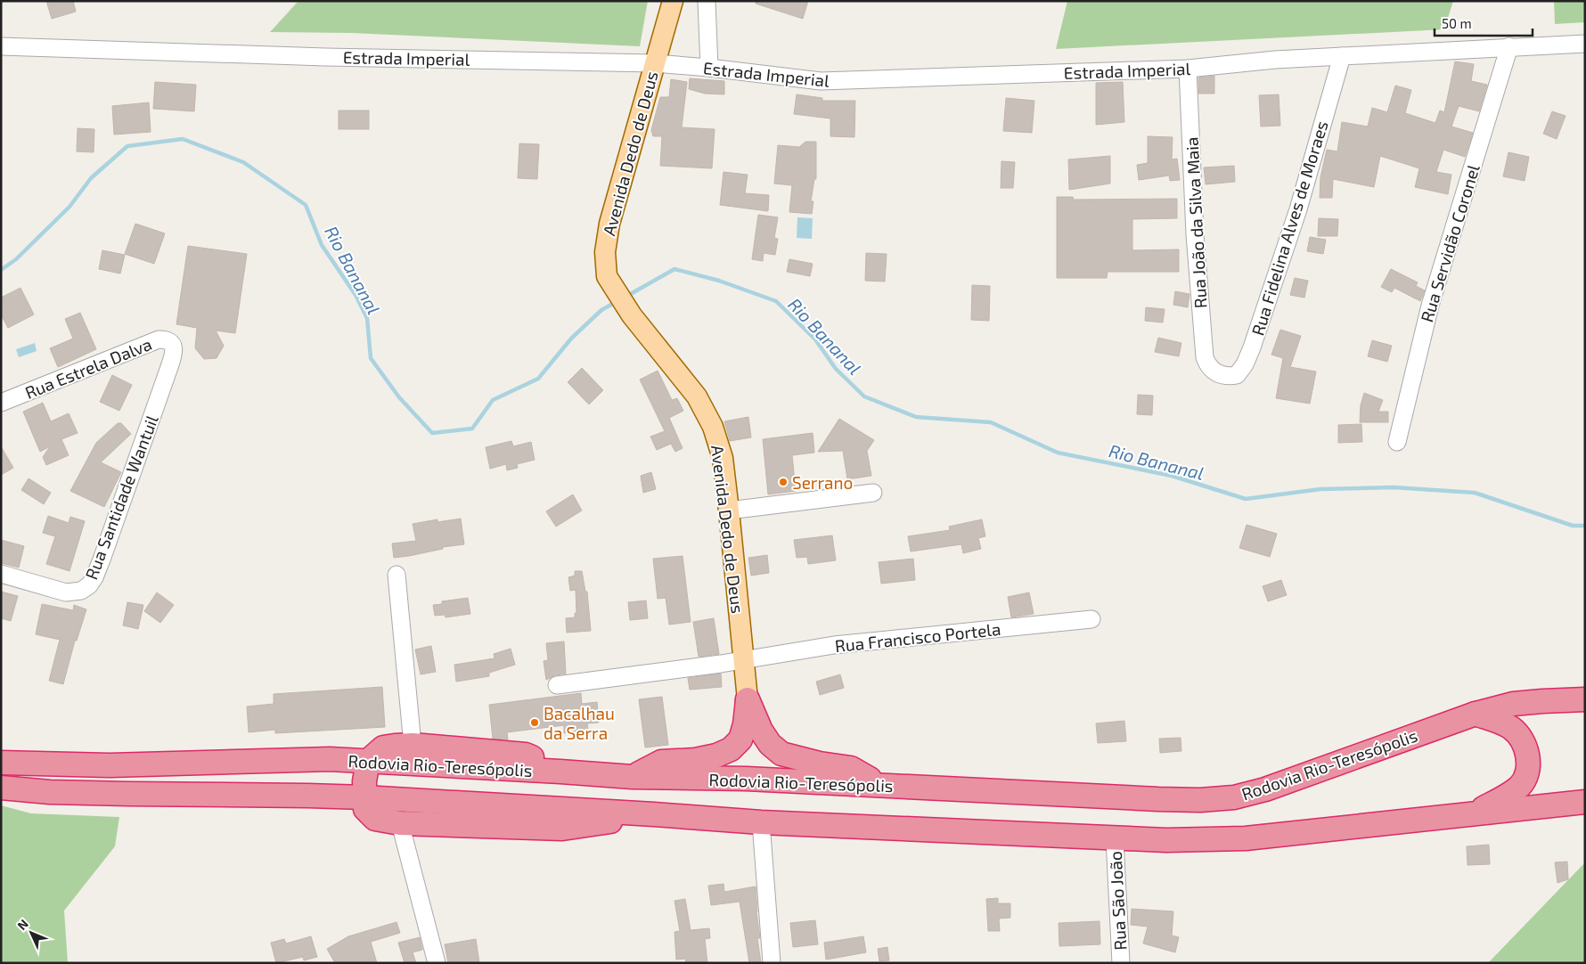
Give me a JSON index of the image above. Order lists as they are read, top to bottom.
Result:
{
  "streets": {
    "highway": ["Rodovia Rio-Teresópolis"],
    "main road": ["Avenida Dedo de Deus"],
    "street": [
      "Estrada Imperial",
      "Rua João da Silva Maia",
      "Rua Fidelina Alves de Moraes",
      "Rua Servidão Coronel",
      "Rua Estrela Dalva",
      "Rua Santidade Wantuil",
      "Rua Francisco Portela",
      "Rua São João"
    ]
  },
  "crossings": [
    ["Estrada Imperial", "Avenida Dedo de Deus"],
    ["Estrada Imperial", "Rua João da Silva Maia"],
    ["Estrada Imperial", "Rua Fidelina Alves de Moraes"],
    ["Estrada Imperial", "Rua Servidão Coronel"],
    ["Avenida Dedo de Deus", "Rua Francisco Portela"],
    ["Rua João da Silva Maia", "Rua Fidelina Alves de Moraes"],
    ["Rua Estrela Dalva", "Rua Santidade Wantuil"]
  ],
  "water": ["Rio Bananal"],
  "places": ["Serrano", "Bacalhau da Serra"],
  "scale_bar": "50 m",
  "north": "top left"
}
